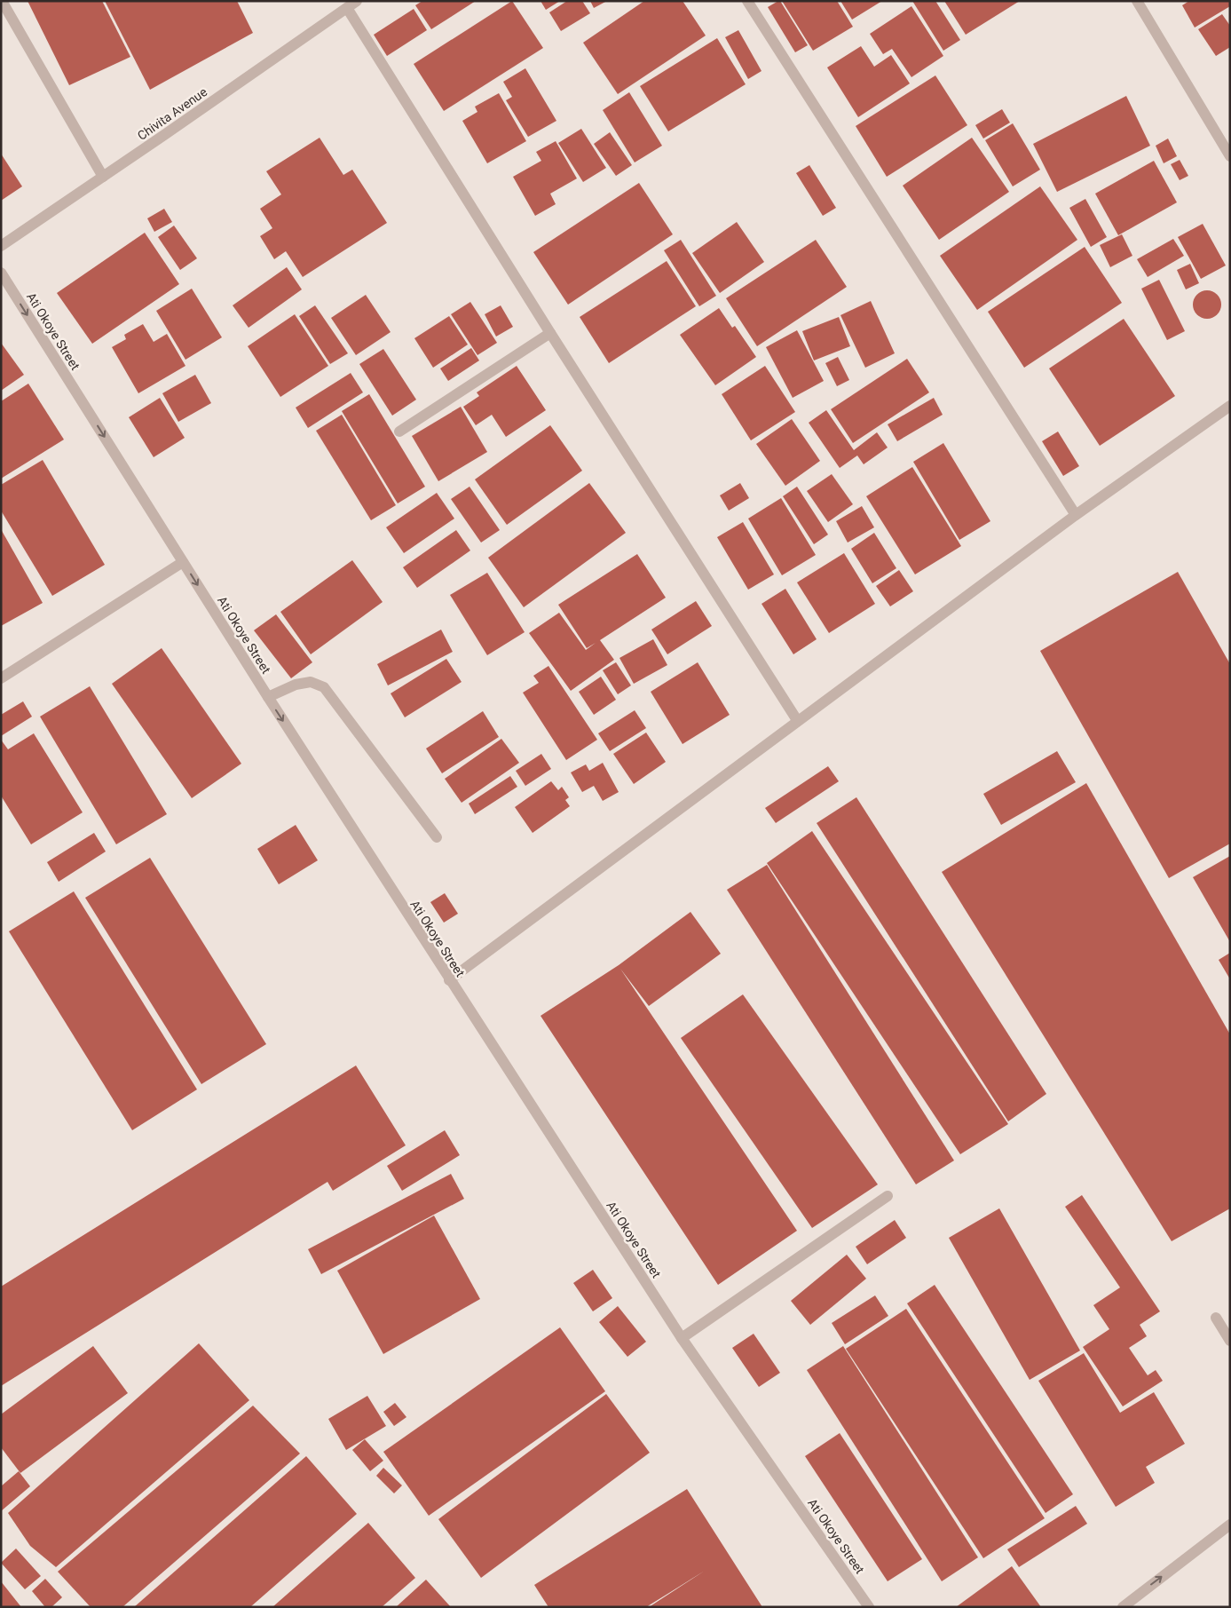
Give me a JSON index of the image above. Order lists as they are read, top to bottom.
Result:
{
  "streets": {
    "street": ["Chivita Avenue", "Ati Okoye Street"]
  },
  "one_way": ["Ati Okoye Street"]
}
